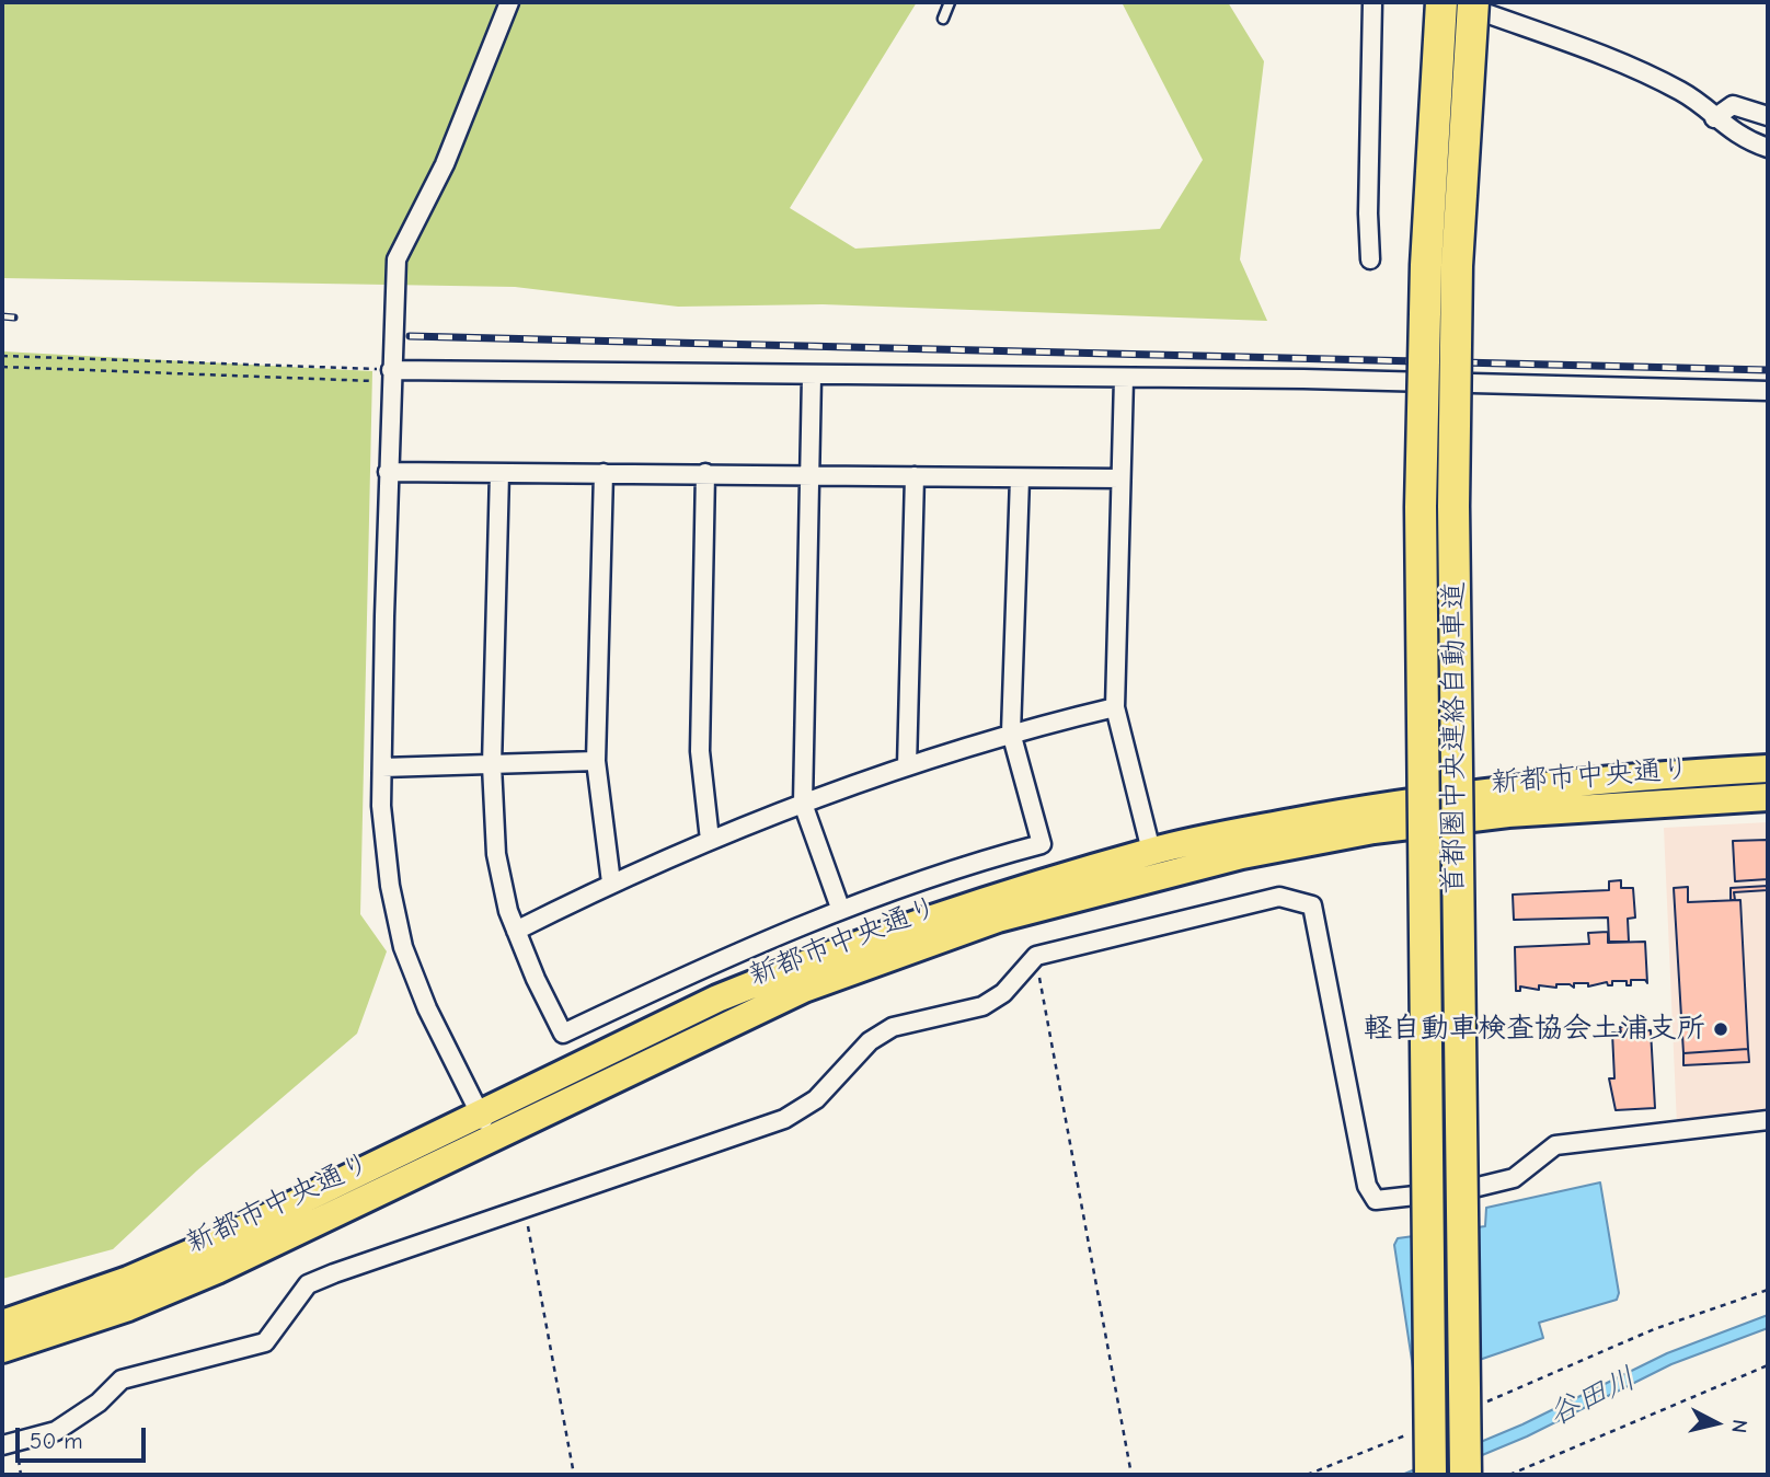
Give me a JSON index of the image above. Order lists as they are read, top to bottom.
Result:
{
  "streets": {
    "highway": ["首都圏中央連絡自動車道"],
    "main road": ["新都市中央通り"]
  },
  "water": ["谷田川"],
  "places": ["軽自動車検査協会土浦支所"],
  "scale_bar": "50 m",
  "north": "right"
}
